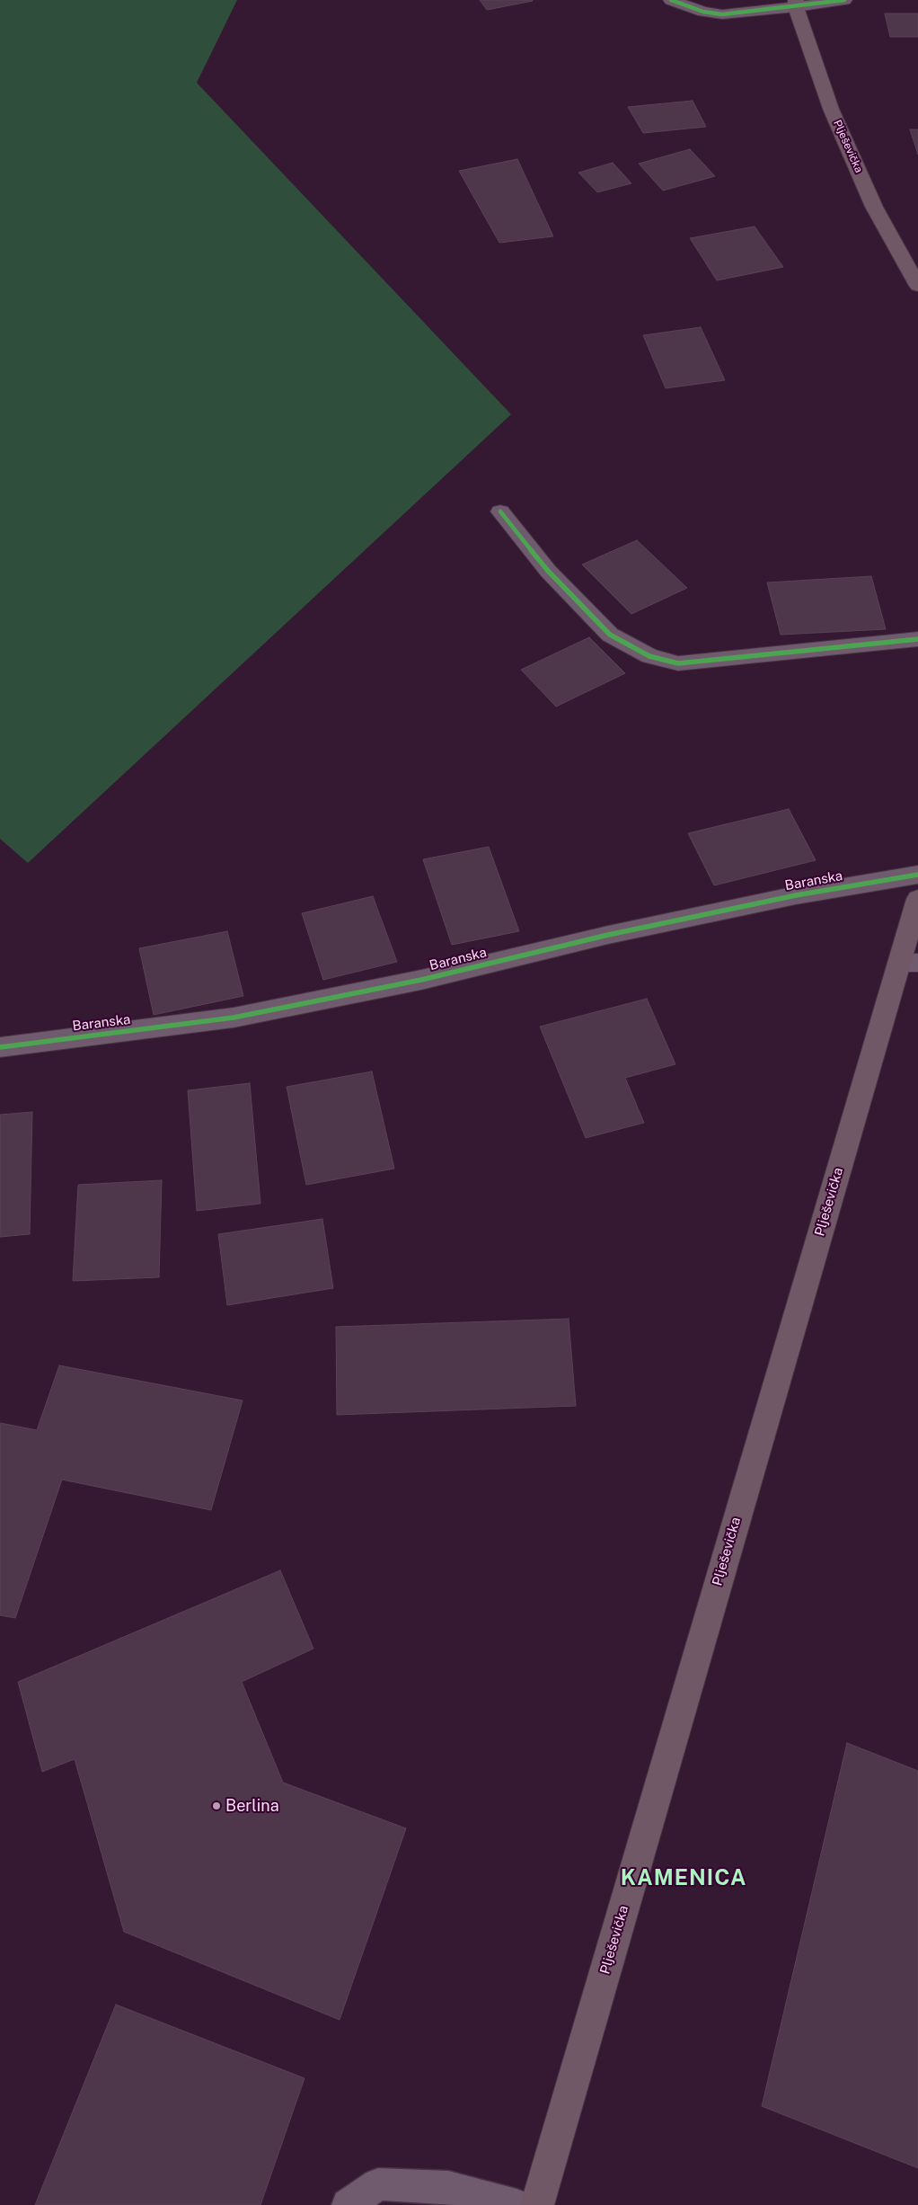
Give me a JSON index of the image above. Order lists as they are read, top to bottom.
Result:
{
  "streets": {
    "main road": ["Plješevička"],
    "street": ["Baranska"]
  },
  "districts": ["KAMENICA"],
  "places": ["Berlina"]
}
